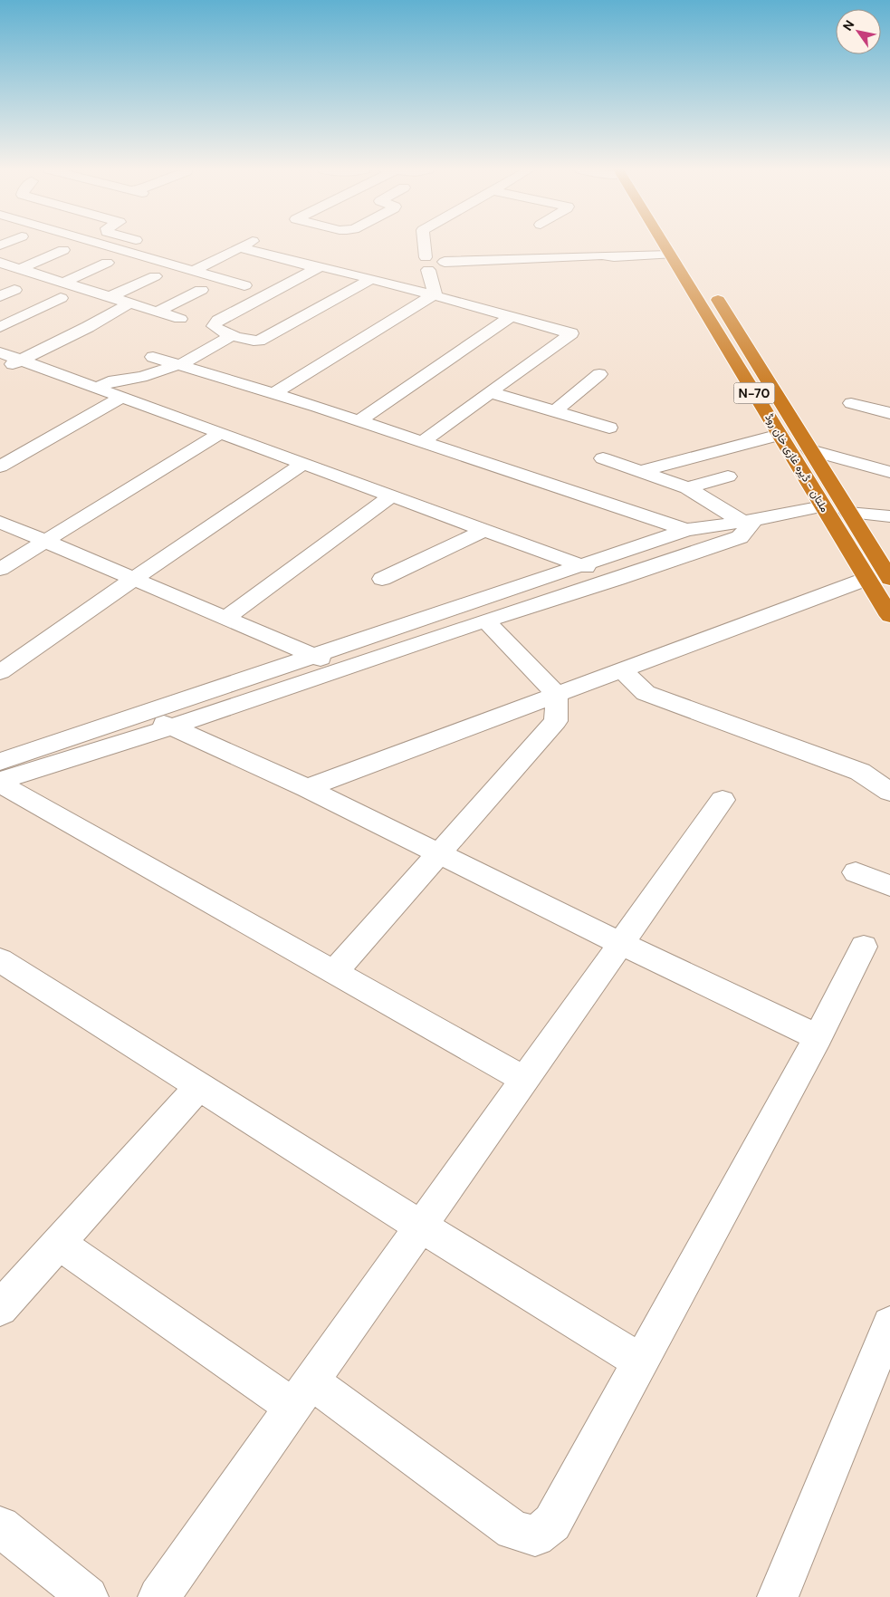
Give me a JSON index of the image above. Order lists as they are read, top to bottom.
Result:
{
  "streets": {
    "highway": ["N-70", "ملتان - ڈیرہ غازی خان روڈ"]
  },
  "north": "top left"
}
